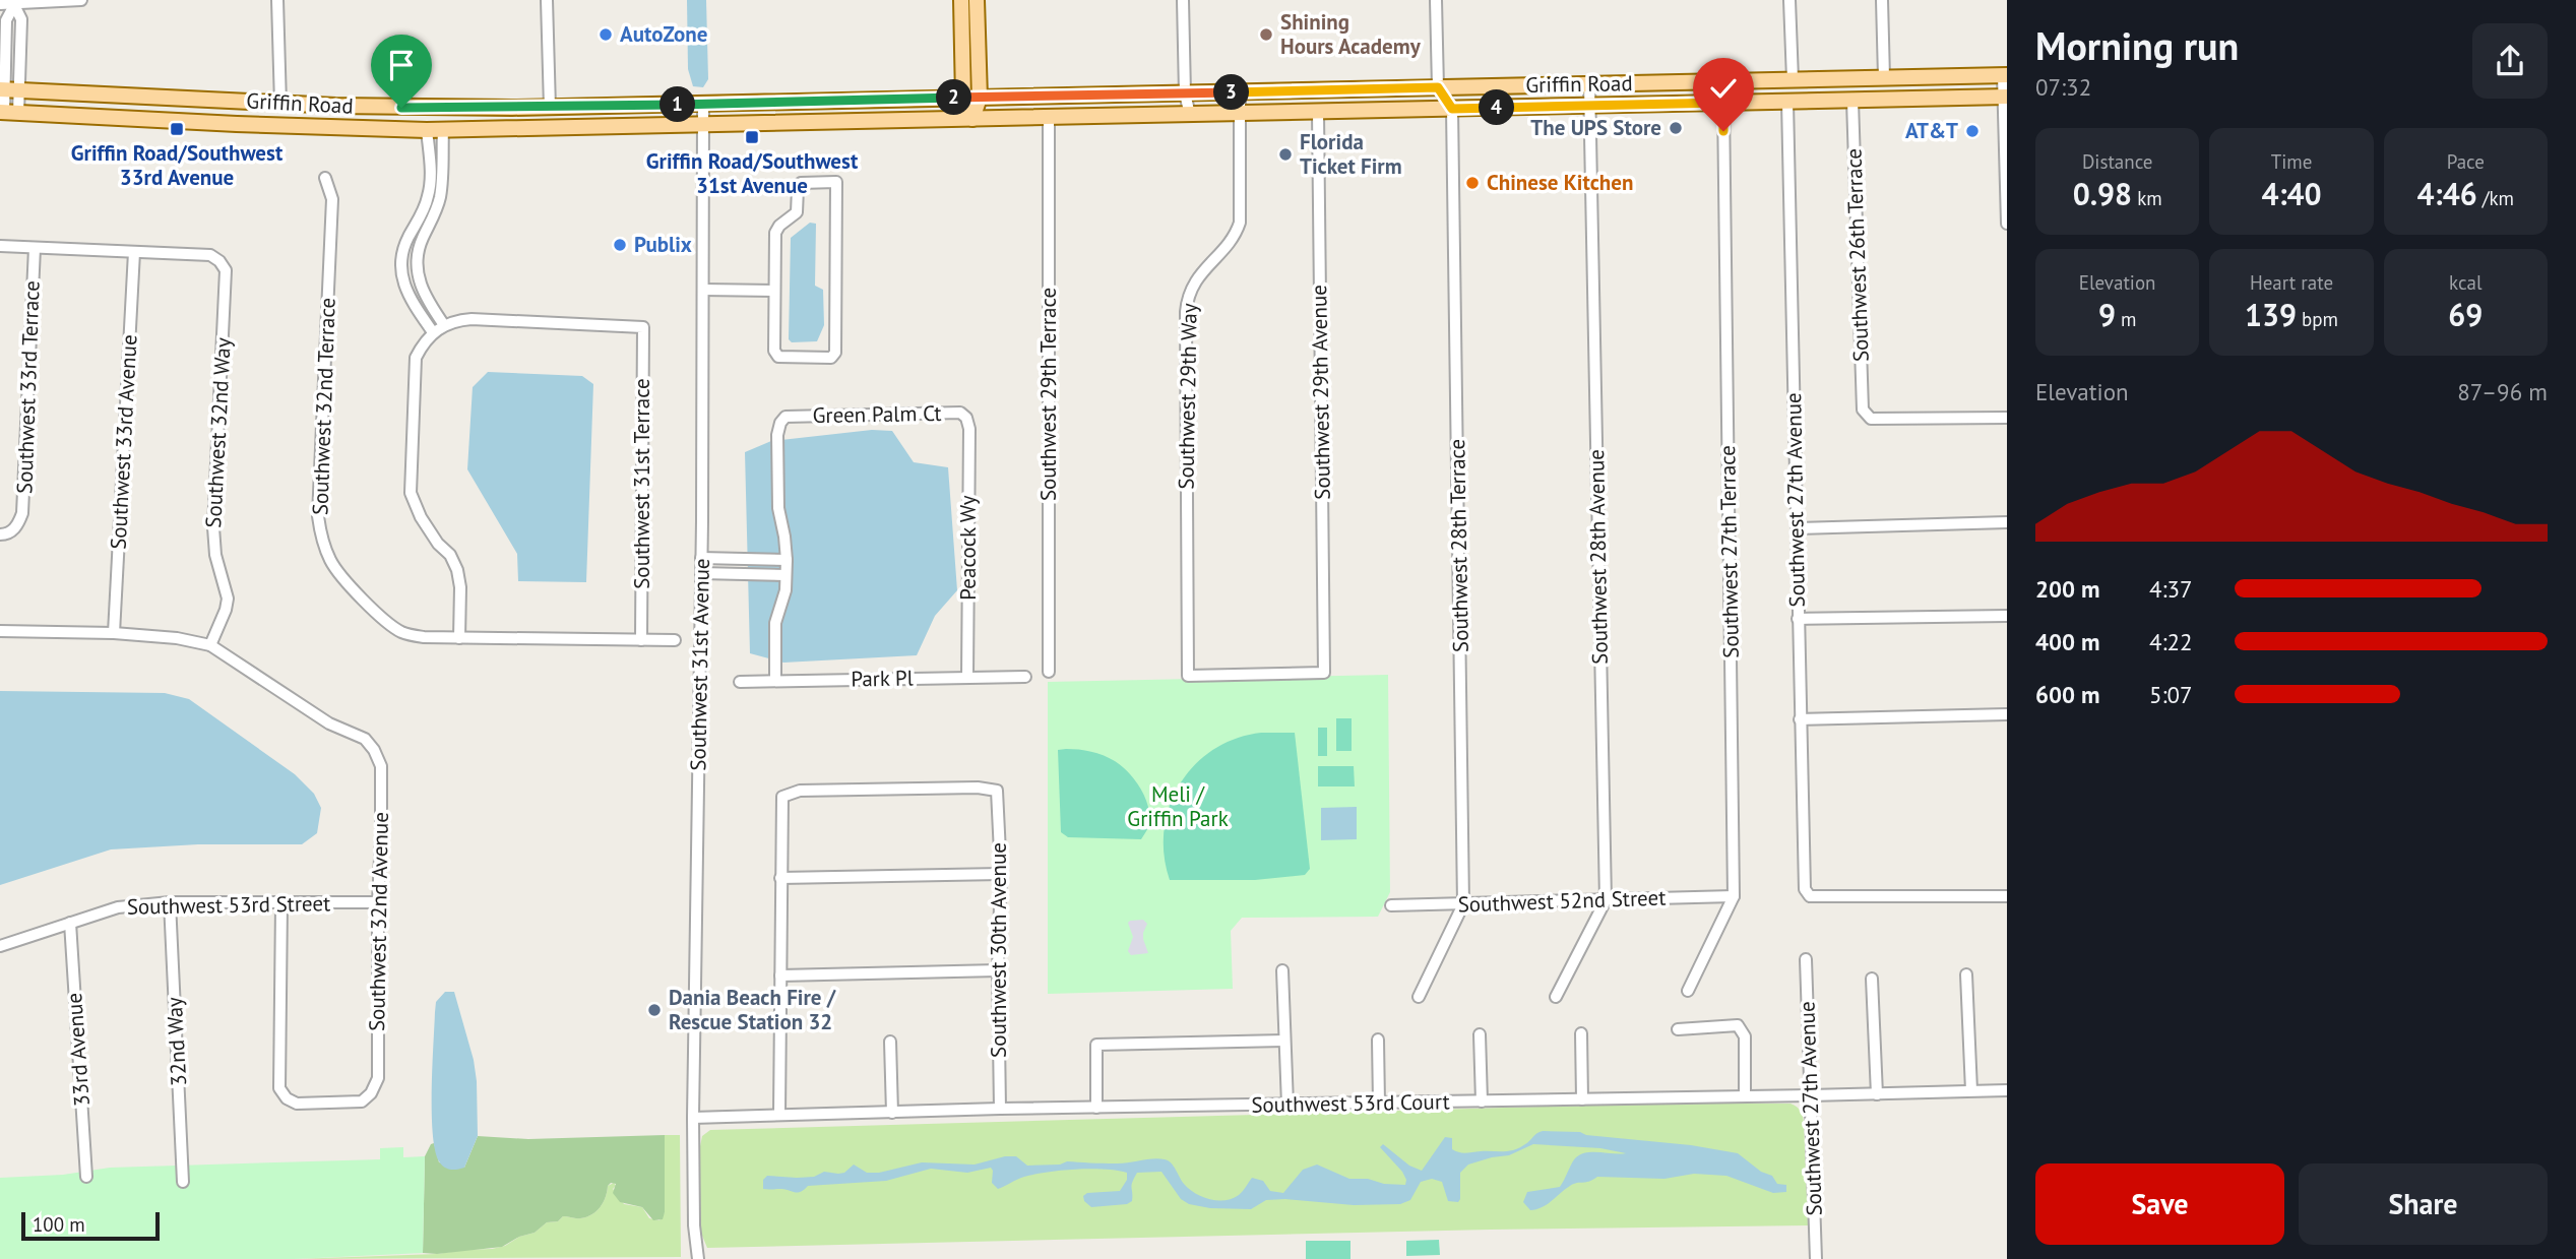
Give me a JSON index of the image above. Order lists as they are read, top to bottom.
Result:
{
  "streets": {
    "main road": ["Griffin Road"],
    "street": [
      "Southwest 26th Terrace",
      "Southwest 33rd Terrace",
      "Southwest 29th Avenue",
      "Southwest 29th Terrace",
      "Southwest 29th Way",
      "Southwest 32nd Terrace",
      "Green Palm Ct",
      "Southwest 32nd Way",
      "Southwest 33rd Avenue",
      "Southwest 31st Terrace",
      "Southwest 27th Avenue",
      "Southwest 28th Terrace",
      "Peacock Wy",
      "Southwest 27th Terrace",
      "Southwest 28th Avenue",
      "Southwest 31st Avenue",
      "Park Pl",
      "Southwest 52nd Street",
      "Southwest 53rd Street",
      "Southwest 32nd Avenue",
      "Southwest 30th Avenue",
      "32nd Way",
      "33rd Avenue",
      "Southwest 53rd Court"
    ]
  },
  "crossings": [
    ["Griffin Road", "Southwest 26th Terrace"],
    ["Griffin Road", "Southwest 29th Avenue"],
    ["Griffin Road", "Southwest 29th Terrace"],
    ["Griffin Road", "Southwest 29th Way"],
    ["Griffin Road", "Southwest 27th Avenue"],
    ["Griffin Road", "Southwest 28th Terrace"],
    ["Griffin Road", "Southwest 27th Terrace"],
    ["Griffin Road", "Southwest 28th Avenue"],
    ["Griffin Road", "Southwest 31st Avenue"],
    ["Southwest 29th Avenue", "Southwest 29th Way"],
    ["Southwest 32nd Terrace", "Southwest 31st Terrace"],
    ["Green Palm Ct", "Peacock Wy"],
    ["Southwest 32nd Way", "Southwest 33rd Avenue"],
    ["Southwest 32nd Way", "Southwest 32nd Avenue"],
    ["Southwest 27th Avenue", "Southwest 53rd Court"],
    ["Southwest 28th Terrace", "Southwest 52nd Street"],
    ["Peacock Wy", "Park Pl"],
    ["Southwest 27th Terrace", "Southwest 52nd Street"],
    ["Southwest 28th Avenue", "Southwest 52nd Street"],
    ["Southwest 31st Avenue", "Southwest 53rd Court"],
    ["Southwest 53rd Street", "Southwest 32nd Avenue"],
    ["Southwest 53rd Street", "32nd Way"],
    ["Southwest 53rd Street", "33rd Avenue"],
    ["Southwest 30th Avenue", "Southwest 53rd Court"]
  ],
  "parks": ["Meli / Griffin Park"],
  "places": {
    "other": [
      "AutoZone",
      "Shining Hours Academy",
      "The UPS Store",
      "AT&T",
      "Florida Ticket Firm",
      "Chinese Kitchen",
      "Publix",
      "Dania Beach Fire / Rescue Station 32"
    ],
    "transit": ["Griffin Road/Southwest 33rd Avenue", "Griffin Road/Southwest 31st Avenue"]
  },
  "scale_bar": "100 m",
  "page": {
    "heading": ["Morning run", "07:32"],
    "pins": [
      "3",
      "2",
      "1",
      "4"
    ],
    "stats": [
      ["Distance", "0.98 km"],
      ["Time", "4:40"],
      ["Pace", "4:46 /km"],
      ["Elevation", "9 m"],
      ["Heart rate", "139 bpm"],
      ["kcal", "69"]
    ],
    "chart": ["Elevation", "87–96 m"],
    "list": [
      {
        "name": "200 m",
        "note": "4:37"
      },
      {
        "name": "400 m",
        "note": "4:22"
      },
      {
        "name": "600 m",
        "note": "5:07"
      }
    ],
    "buttons": ["Save", "Share"],
    "scale": "100 m"
  }
}
